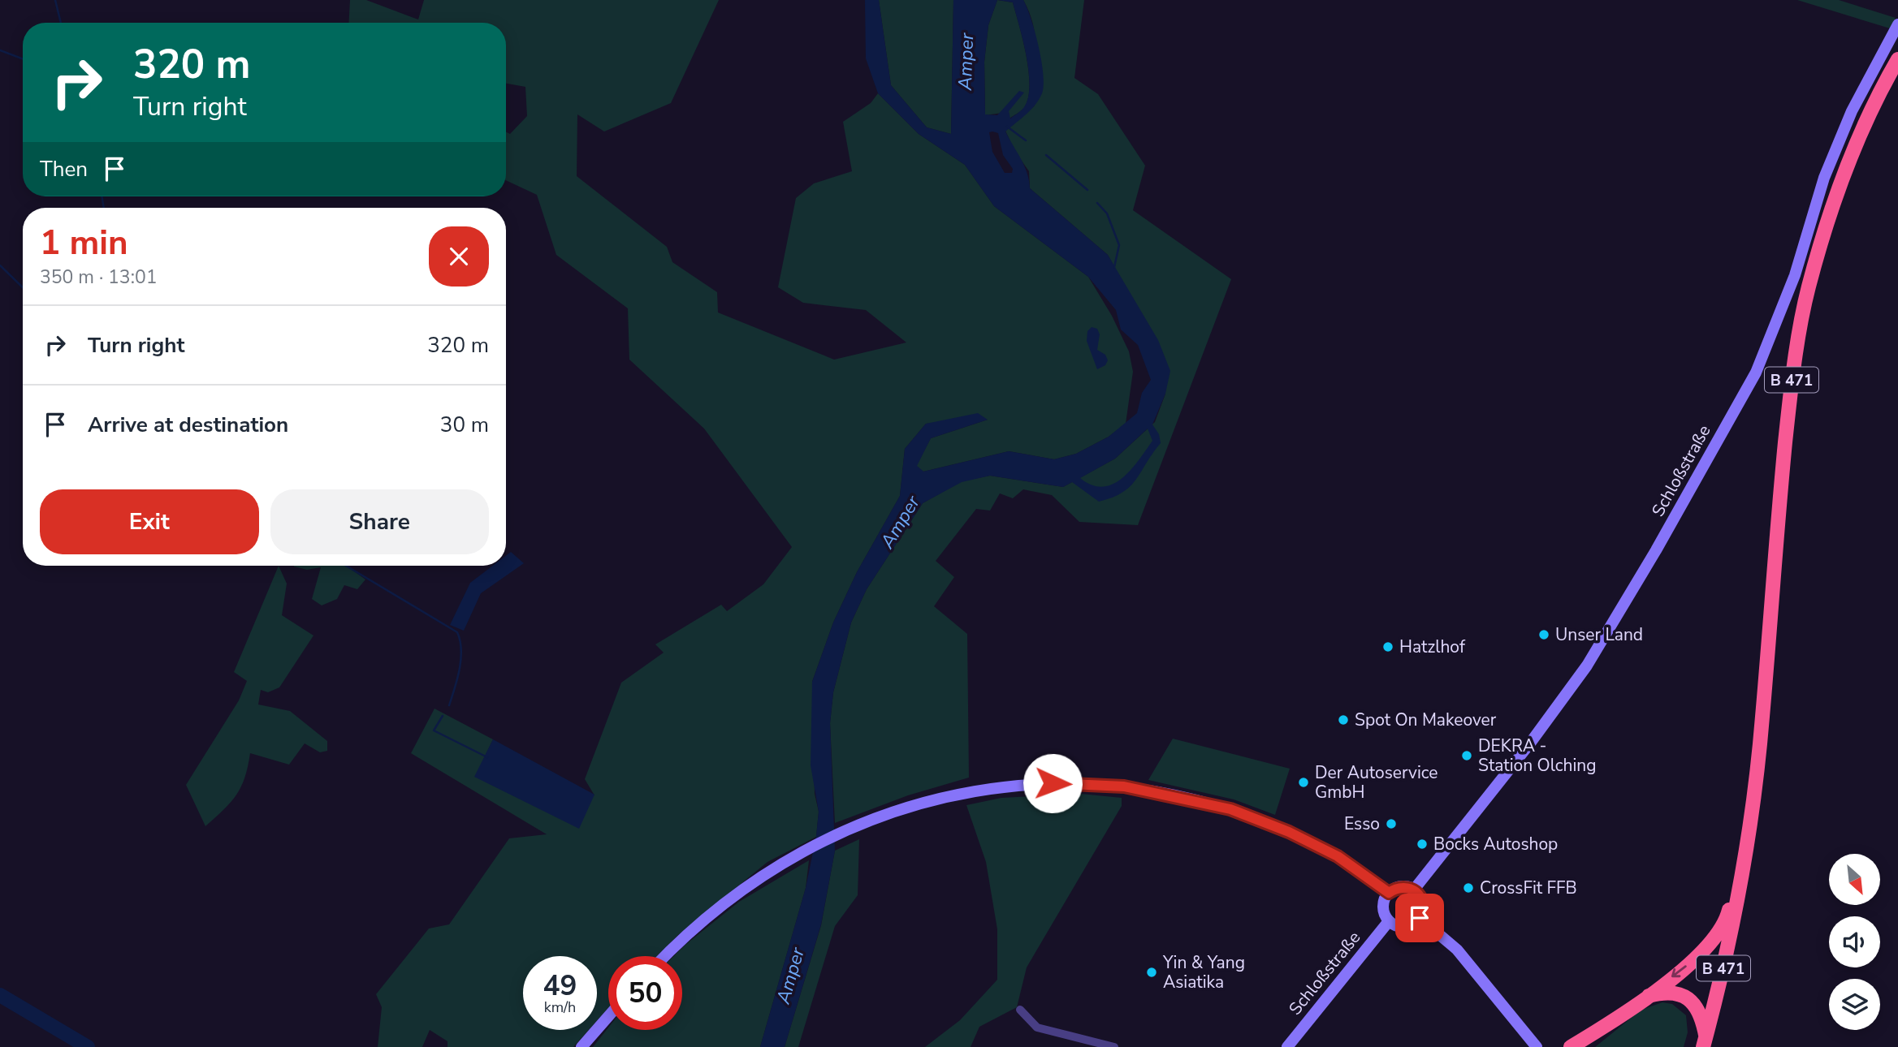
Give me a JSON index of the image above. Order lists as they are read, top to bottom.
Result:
{
  "streets": {
    "highway": ["B 471"],
    "main road": ["Schloßstraße"]
  },
  "water": ["Amper"],
  "places": [
    "Unser Land",
    "Hatzlhof",
    "Spot On Makeover",
    "DEKRA - Station Olching",
    "Der Autoservice GmbH",
    "Esso",
    "Bocks Autoshop",
    "CrossFit FFB",
    "Yin & Yang Asiatika"
  ],
  "north": "bottom right",
  "page": {
    "turn": ["320 m", "Turn right"],
    "then": "Then",
    "heading": ["1 min", "350 m · 13:01"],
    "list": [
      {
        "name": "Turn right",
        "value": "320 m"
      },
      {
        "name": "Arrive at destination",
        "value": "30 m"
      }
    ],
    "buttons": ["Exit", "Share"],
    "speed": "49 km/h",
    "limit": "50"
  }
}
